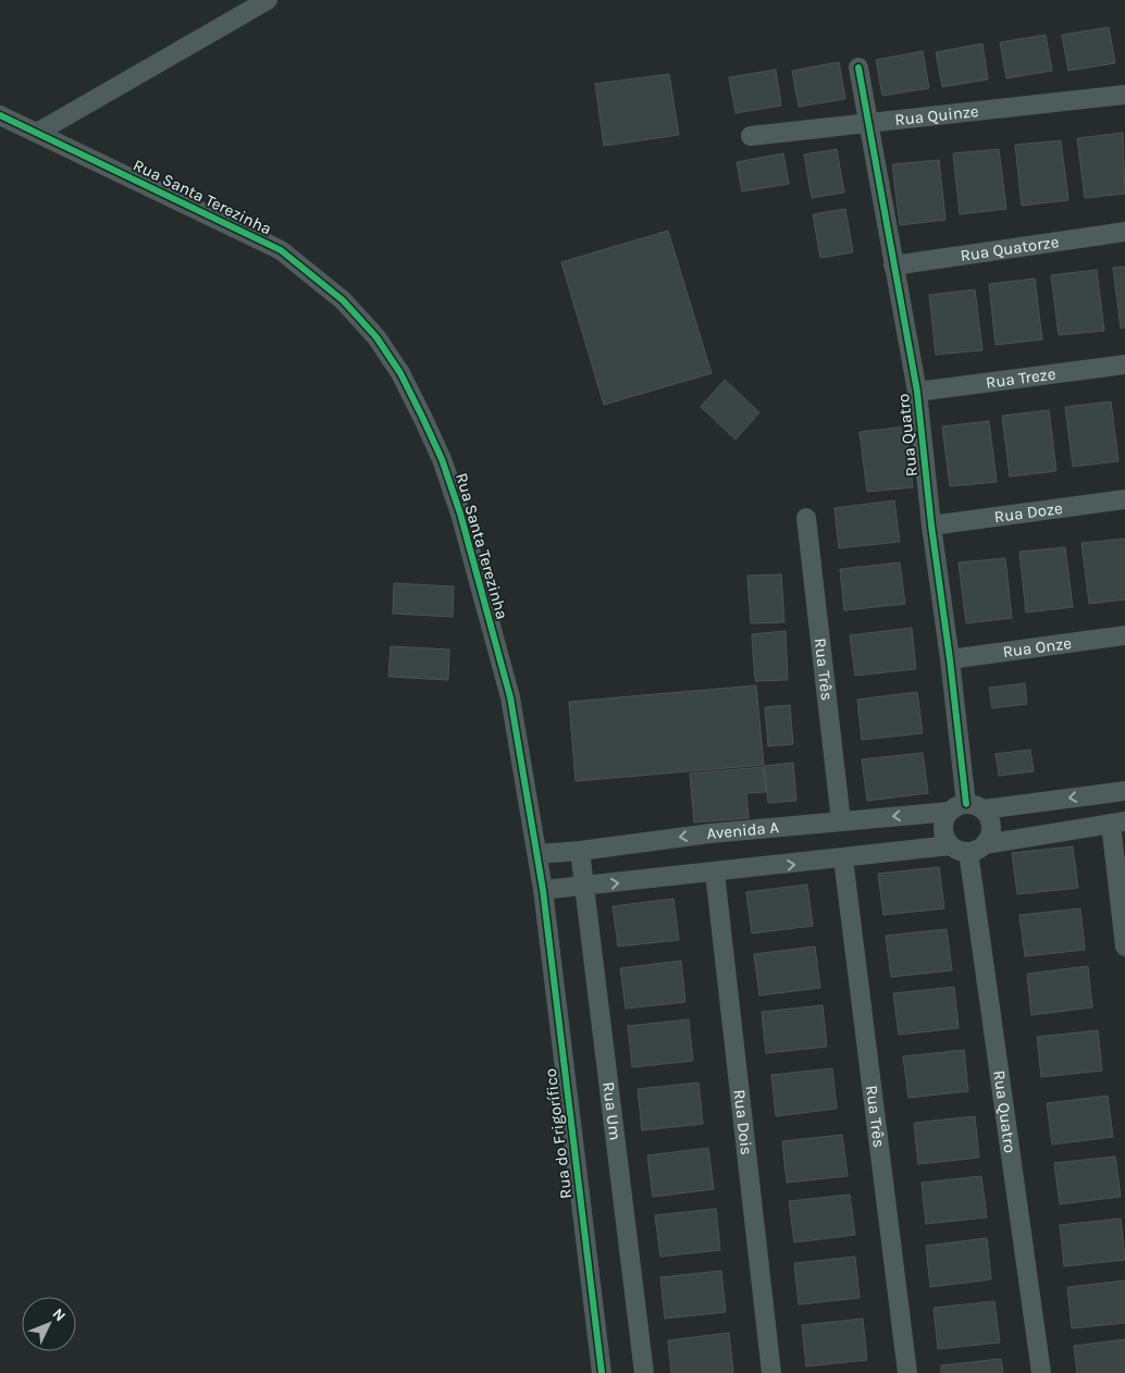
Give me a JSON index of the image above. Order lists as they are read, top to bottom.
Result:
{
  "streets": {
    "street": [
      "Rua Quinze",
      "Rua Santa Terezinha",
      "Rua Quatorze",
      "Rua Treze",
      "Rua Quatro",
      "Rua Doze",
      "Rua Onze",
      "Rua Três",
      "Avenida A",
      "Rua Um",
      "Rua Dois",
      "Rua do Frigorífico"
    ]
  },
  "crossings": [
    ["Rua Quinze", "Rua Quatro"],
    ["Rua Santa Terezinha", "Avenida A"],
    ["Rua Santa Terezinha", "Rua do Frigorífico"],
    ["Rua Quatorze", "Rua Quatro"],
    ["Rua Treze", "Rua Quatro"],
    ["Rua Quatro", "Rua Doze"],
    ["Rua Quatro", "Rua Onze"],
    ["Rua Quatro", "Avenida A"],
    ["Rua Três", "Avenida A"],
    ["Avenida A", "Rua Um"]
  ],
  "north": "top right"
}
